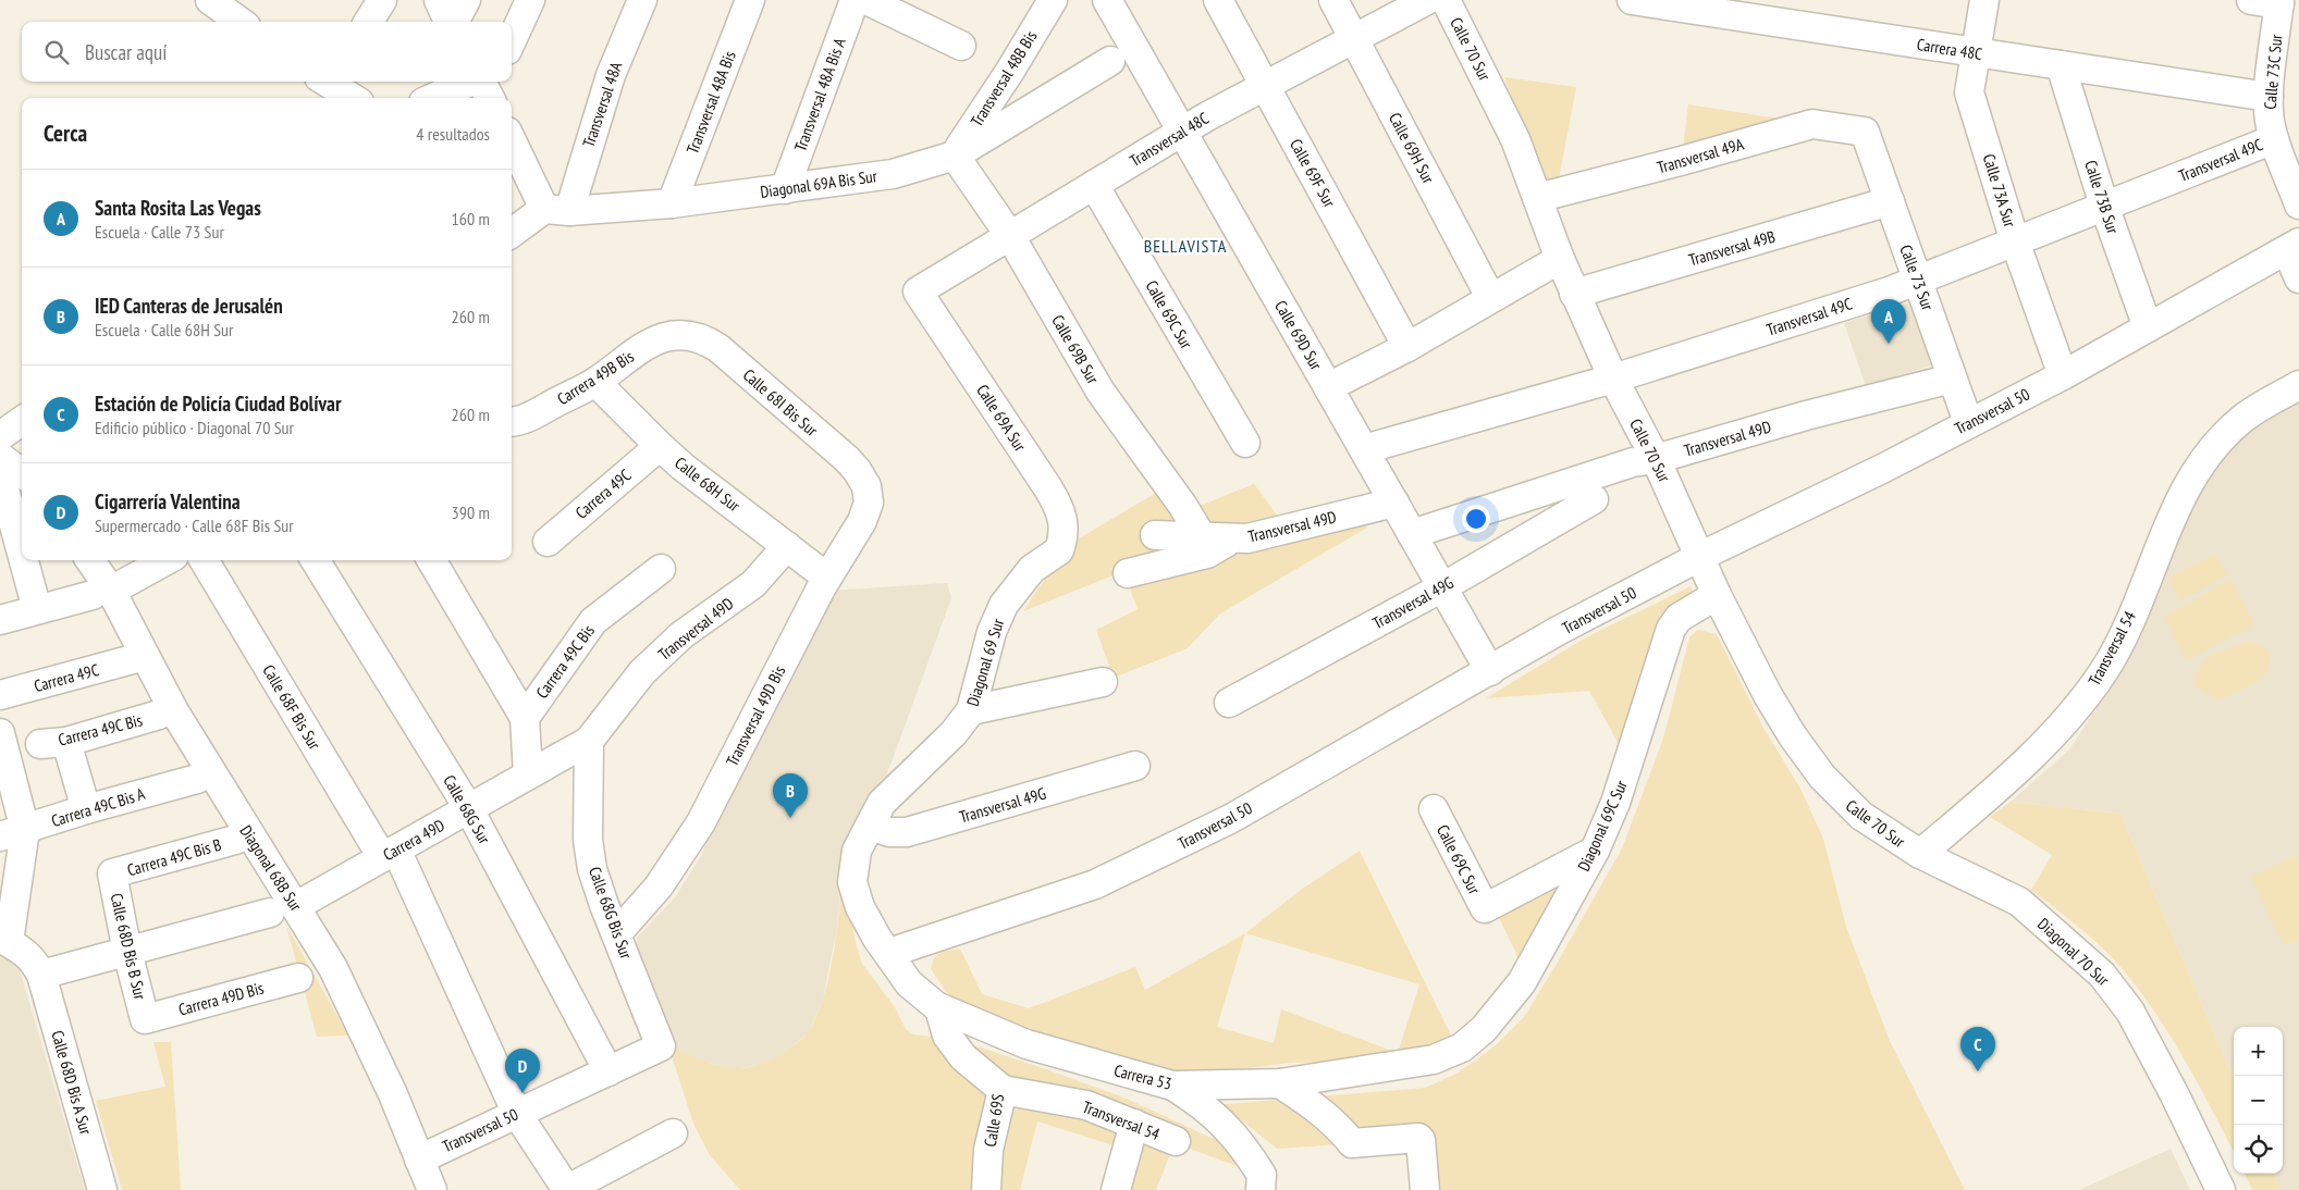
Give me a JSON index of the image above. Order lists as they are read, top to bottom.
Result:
{
  "streets": {
    "street": [
      "Calle 70 Sur",
      "Carrera 48C",
      "Calle 73C Sur",
      "Transversal 48B Bis",
      "Transversal 48A Bis A",
      "Transversal 48A Bis",
      "Transversal 48A",
      "Transversal 48C",
      "Calle 69H Sur",
      "Transversal 49A",
      "Transversal 49C",
      "Calle 69F Sur",
      "Diagonal 69A Bis Sur",
      "Calle 73A Sur",
      "Calle 73B Sur",
      "Transversal 49B",
      "Calle 73 Sur",
      "Calle 69C Sur",
      "Calle 69D Sur",
      "Calle 69B Sur",
      "Carrera 49B Bis",
      "Calle 68I Bis Sur",
      "Transversal 50",
      "Calle 69A Sur",
      "Transversal 49D",
      "Calle 68H Sur",
      "Carrera 49C",
      "Transversal 49G",
      "Transversal 54",
      "Carrera 49C Bis",
      "Diagonal 69 Sur",
      "Calle 68F Bis Sur",
      "Transversal 49D Bis",
      "Carrera 49C Bis A",
      "Calle 68G Sur",
      "Diagonal 69C Sur",
      "Carrera 49D",
      "Carrera 49C Bis B",
      "Diagonal 68B Sur",
      "Calle 68G Bis Sur",
      "Calle 68D Bis B Sur",
      "Diagonal 70 Sur",
      "Carrera 49D Bis",
      "Carrera 53",
      "Calle 68D Bis A Sur",
      "Calle 69S"
    ]
  },
  "crossings": [
    ["Calle 70 Sur", "Transversal 49A"],
    ["Calle 70 Sur", "Transversal 49C"],
    ["Calle 70 Sur", "Transversal 49B"],
    ["Calle 70 Sur", "Transversal 50"],
    ["Calle 70 Sur", "Transversal 49D"],
    ["Calle 70 Sur", "Transversal 54"],
    ["Calle 70 Sur", "Diagonal 69C Sur"],
    ["Calle 70 Sur", "Diagonal 70 Sur"],
    ["Carrera 48C", "Calle 73C Sur"],
    ["Carrera 48C", "Calle 73A Sur"],
    ["Carrera 48C", "Calle 73B Sur"],
    ["Calle 73C Sur", "Transversal 49C"],
    ["Transversal 48B Bis", "Diagonal 69A Bis Sur"],
    ["Transversal 48B Bis", "Calle 69B Sur"],
    ["Transversal 48A Bis A", "Diagonal 69A Bis Sur"],
    ["Transversal 48A Bis", "Diagonal 69A Bis Sur"],
    ["Transversal 48A", "Diagonal 69A Bis Sur"],
    ["Transversal 48C", "Calle 69H Sur"],
    ["Transversal 48C", "Calle 69F Sur"],
    ["Transversal 48C", "Calle 69C Sur"],
    ["Transversal 48C", "Calle 69D Sur"],
    ["Transversal 48C", "Calle 69B Sur"],
    ["Transversal 48C", "Calle 69A Sur"],
    ["Transversal 49A", "Calle 73 Sur"],
    ["Transversal 49C", "Calle 73A Sur"],
    ["Transversal 49C", "Calle 73B Sur"],
    ["Transversal 49C", "Calle 73 Sur"],
    ["Transversal 49C", "Calle 69D Sur"],
    ["Diagonal 69A Bis Sur", "Calle 69B Sur"],
    ["Calle 73A Sur", "Transversal 50"],
    ["Calle 73B Sur", "Transversal 50"],
    ["Transversal 49B", "Calle 73 Sur"],
    ["Calle 73 Sur", "Transversal 50"],
    ["Calle 73 Sur", "Transversal 49D"],
    ["Calle 69C Sur", "Diagonal 69C Sur"],
    ["Calle 69D Sur", "Transversal 50"],
    ["Calle 69D Sur", "Transversal 49D"],
    ["Calle 69D Sur", "Transversal 49G"],
    ["Calle 69B Sur", "Transversal 49D"],
    ["Carrera 49B Bis", "Calle 68I Bis Sur"],
    ["Carrera 49B Bis", "Calle 68H Sur"],
    ["Calle 68I Bis Sur", "Transversal 49D Bis"],
    ["Transversal 50", "Calle 68F Bis Sur"],
    ["Transversal 50", "Calle 68G Sur"],
    ["Transversal 50", "Diagonal 68B Sur"],
    ["Transversal 50", "Calle 68G Bis Sur"],
    ["Transversal 50", "Carrera 53"],
    ["Calle 69A Sur", "Diagonal 69 Sur"],
    ["Transversal 49D", "Calle 68H Sur"],
    ["Transversal 49D", "Carrera 49D"],
    ["Transversal 49D", "Calle 68G Bis Sur"],
    ["Calle 68H Sur", "Carrera 49C"],
    ["Calle 68H Sur", "Transversal 49D Bis"],
    ["Transversal 49G", "Diagonal 69 Sur"],
    ["Transversal 54", "Diagonal 70 Sur"],
    ["Transversal 54", "Calle 69S"],
    ["Carrera 49C Bis", "Carrera 49C Bis A"],
    ["Calle 68F Bis Sur", "Carrera 49D"],
    ["Transversal 49D Bis", "Calle 68G Bis Sur"],
    ["Calle 68G Sur", "Carrera 49D"],
    ["Diagonal 69C Sur", "Carrera 53"],
    ["Carrera 49D", "Diagonal 68B Sur"],
    ["Carrera 49D", "Calle 68G Bis Sur"],
    ["Carrera 49D", "Calle 68D Bis B Sur"],
    ["Carrera 49D", "Calle 68D Bis A Sur"],
    ["Carrera 49C Bis B", "Calle 68D Bis B Sur"],
    ["Calle 68D Bis B Sur", "Carrera 49D Bis"],
    ["Carrera 53", "Calle 69S"]
  ],
  "districts": ["BELLAVISTA"],
  "page": {
    "search": "Buscar aquí",
    "heading": ["Cerca", "4 resultados"],
    "list": [
      {
        "mark": "A",
        "name": "Santa Rosita Las Vegas",
        "note": "Escuela · Calle 73 Sur",
        "value": "160 m"
      },
      {
        "mark": "B",
        "name": "IED Canteras de Jerusalén",
        "note": "Escuela · Calle 68H Sur",
        "value": "260 m"
      },
      {
        "mark": "C",
        "name": "Estación de Policía Ciudad Bolívar",
        "note": "Edificio público · Diagonal 70 Sur",
        "value": "260 m"
      },
      {
        "mark": "D",
        "name": "Cigarrería Valentina",
        "note": "Supermercado · Calle 68F Bis Sur",
        "value": "390 m"
      }
    ],
    "pins": [
      "A",
      "B",
      "C",
      "D"
    ],
    "map_buttons": ["+", "−"]
  }
}
